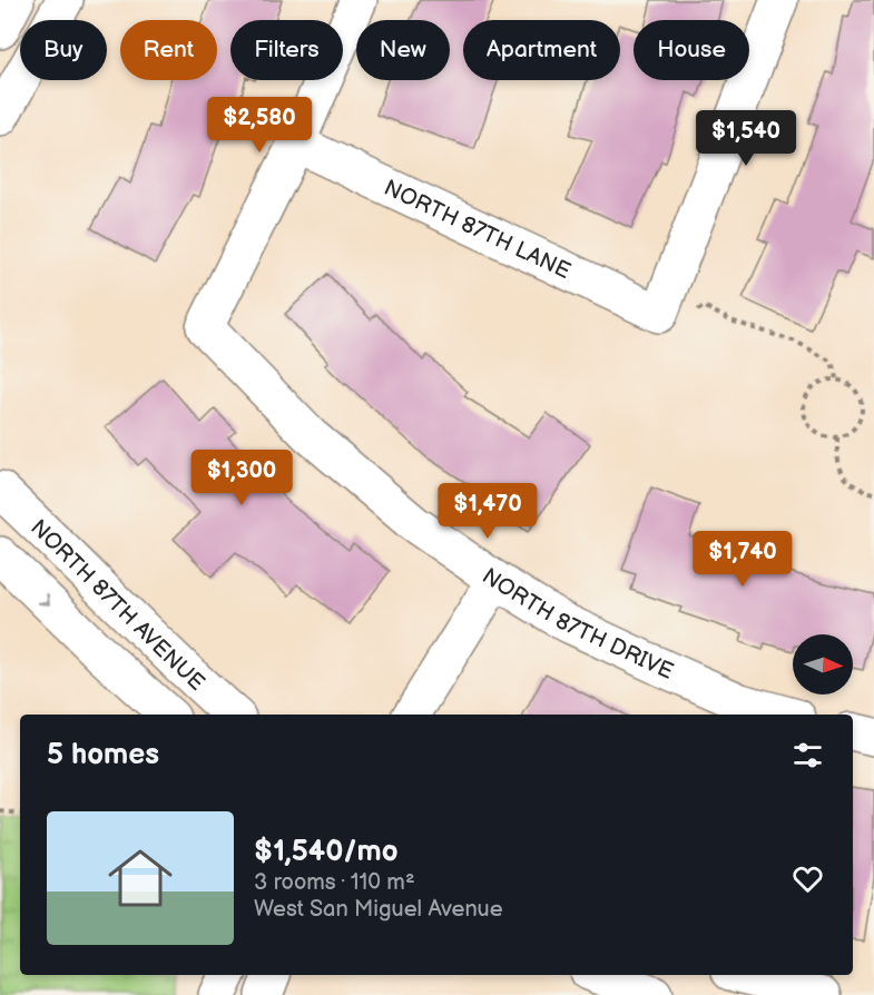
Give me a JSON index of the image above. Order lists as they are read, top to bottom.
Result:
{
  "streets": {
    "street": ["NORTH 87TH LANE", "NORTH 87TH AVENUE", "NORTH 87TH DRIVE"]
  },
  "crossings": [
    ["NORTH 87TH LANE", "NORTH 87TH DRIVE"]
  ],
  "north": "right",
  "page": {
    "chip": [
      "Buy",
      "Rent",
      "Filters",
      "New",
      "Apartment",
      "House"
    ],
    "price": [
      "$2,580",
      "$1,540",
      "$1,300",
      "$1,470",
      "$1,740"
    ],
    "heading": "5 homes",
    "list": [
      {
        "name": "$1,540/mo",
        "note": "3 rooms · 110 m² · West San Miguel Avenue"
      }
    ]
  }
}
